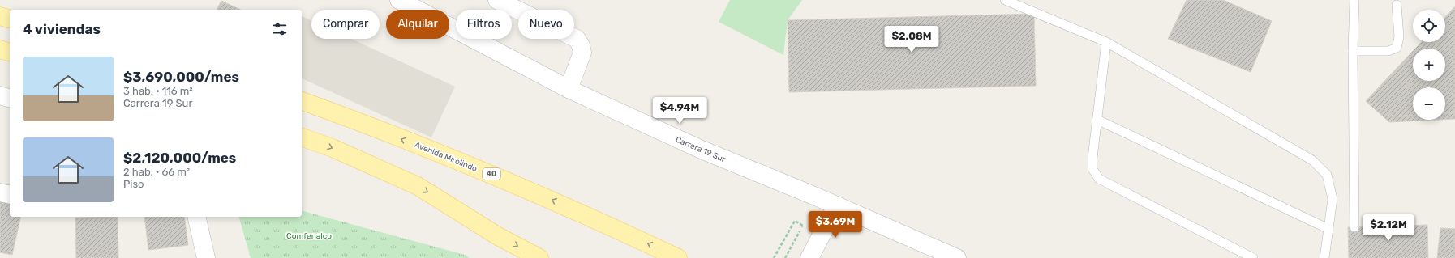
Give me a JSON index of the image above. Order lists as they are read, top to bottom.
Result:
{
  "streets": {
    "main road": ["Avenida Mirolindo", "40"],
    "street": ["Carrera 19 Sur"]
  },
  "parks": ["Comfenalco"],
  "page": {
    "map_buttons": ["+", "−"],
    "chip": [
      "Comprar",
      "Alquilar",
      "Filtros",
      "Nuevo"
    ],
    "heading": "4 viviendas",
    "price": [
      "$2.08M",
      "$4.94M",
      "$3.69M",
      "$2.12M"
    ],
    "list": [
      {
        "name": "$3,690,000/mes",
        "note": "3 hab. · 116 m² · Carrera 19 Sur"
      },
      {
        "name": "$2,120,000/mes",
        "note": "2 hab. · 66 m² · Piso"
      }
    ]
  }
}
